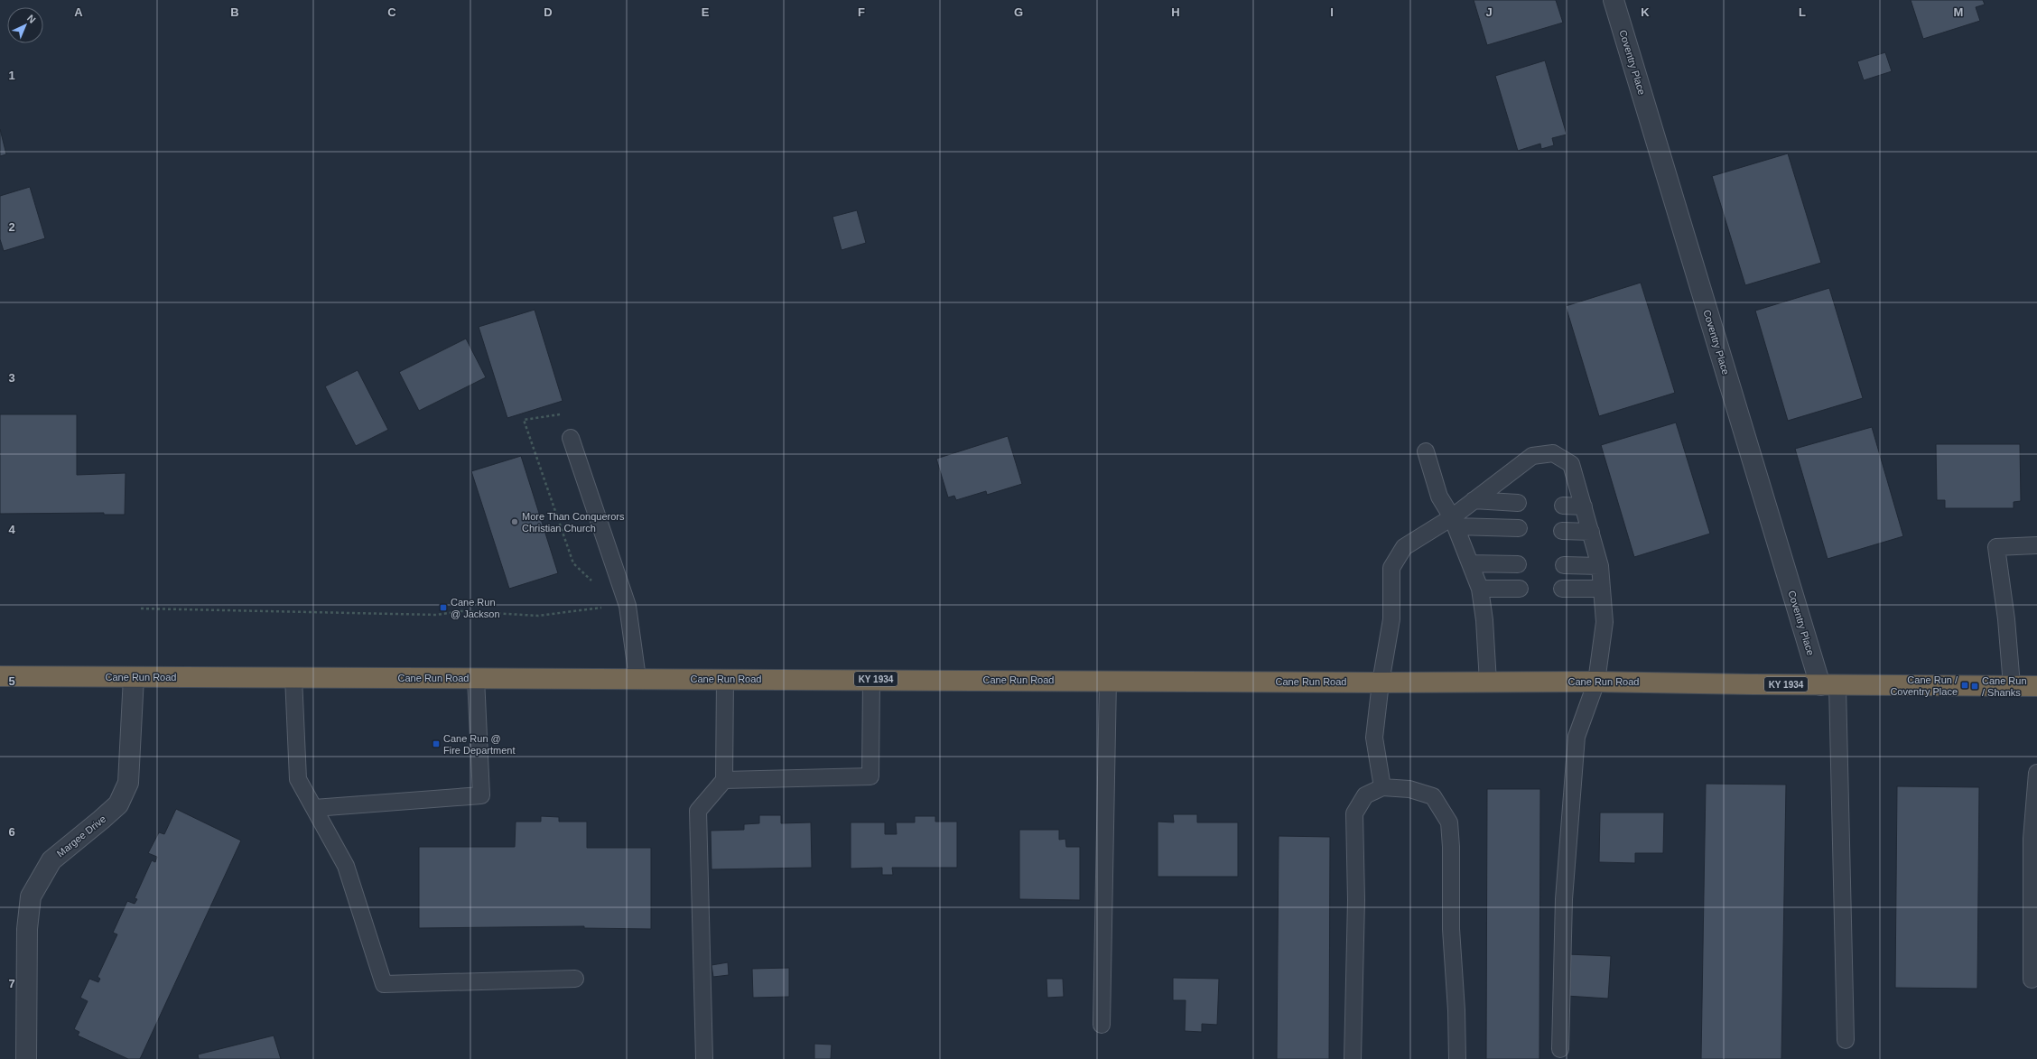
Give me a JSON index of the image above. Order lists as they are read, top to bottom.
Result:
{
  "streets": {
    "highway": ["Cane Run Road", "KY 1934"],
    "street": ["Coventry Place", "Margee Drive"]
  },
  "crossings": [
    ["Coventry Place", "Cane Run Road"],
    ["Cane Run Road", "Margee Drive"]
  ],
  "places": {
    "other": ["More Than Conquerors Christian Church"],
    "transit": [
      "Cane Run @ Jackson",
      "Cane Run / Coventry Place",
      "Cane Run / Shanks",
      "Cane Run @ Fire Department"
    ]
  },
  "north": "top right",
  "grid": {
    "columns": [
      "A",
      "B",
      "C",
      "D",
      "E",
      "F",
      "G",
      "H",
      "I",
      "J",
      "K",
      "L",
      "M"
    ],
    "rows": [
      "1",
      "2",
      "3",
      "4",
      "5",
      "6",
      "7"
    ]
  }
}
